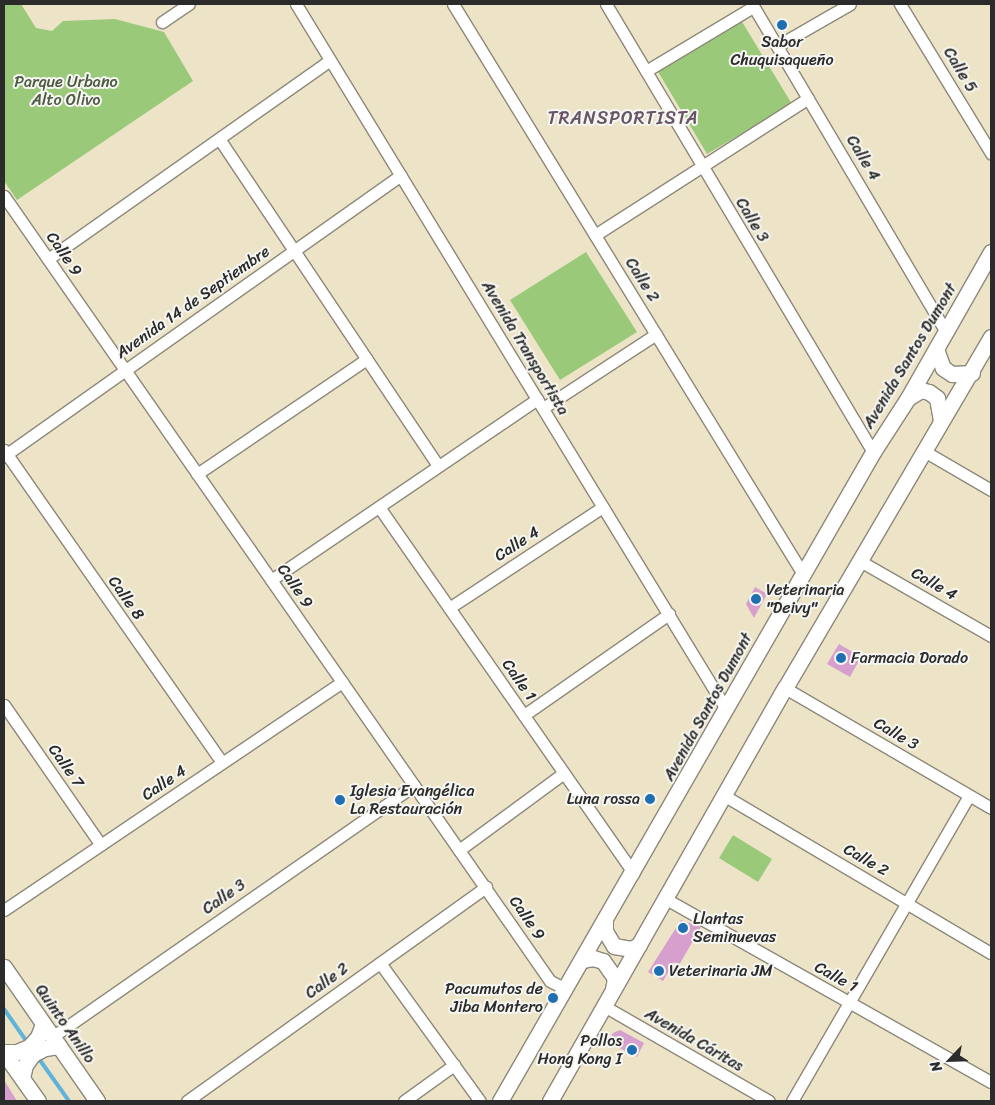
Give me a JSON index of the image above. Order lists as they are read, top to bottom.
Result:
{
  "streets": {
    "main road": ["Avenida Santos Dumont", "Quinto Anillo"],
    "street": [
      "Calle 5",
      "Calle 4",
      "Calle 3",
      "Calle 9",
      "Calle 2",
      "Avenida 14 de Septiembre",
      "Avenida Transportista",
      "Calle 8",
      "Calle 1",
      "Calle 7",
      "Avenida Cáritas"
    ]
  },
  "crossings": [
    ["Calle 4", "Calle 9"],
    ["Calle 4", "Avenida Transportista"],
    ["Calle 4", "Avenida Santos Dumont"],
    ["Calle 4", "Calle 8"],
    ["Calle 4", "Calle 1"],
    ["Calle 4", "Calle 7"],
    ["Calle 3", "Calle 9"],
    ["Calle 3", "Avenida Santos Dumont"],
    ["Calle 3", "Quinto Anillo"],
    ["Calle 9", "Calle 2"],
    ["Calle 9", "Avenida 14 de Septiembre"],
    ["Calle 9", "Avenida Santos Dumont"],
    ["Calle 2", "Avenida Santos Dumont"],
    ["Avenida 14 de Septiembre", "Avenida Transportista"],
    ["Avenida 14 de Septiembre", "Calle 8"],
    ["Avenida Transportista", "Avenida Santos Dumont"],
    ["Avenida Santos Dumont", "Calle 1"]
  ],
  "districts": ["TRANSPORTISTA"],
  "parks": ["Parque Urbano Alto Olivo"],
  "places": [
    "Sabor Chuquisaqueño",
    "Veterinaria \"Deivy\"",
    "Farmacia Dorado",
    "Luna rossa",
    "Iglesia Evangélica La Restauración",
    "Llantas Seminuevas",
    "Veterinaria JM",
    "Pacumutos de Jiba Montero",
    "Pollos Hong Kong I"
  ],
  "north": "bottom left"
}
